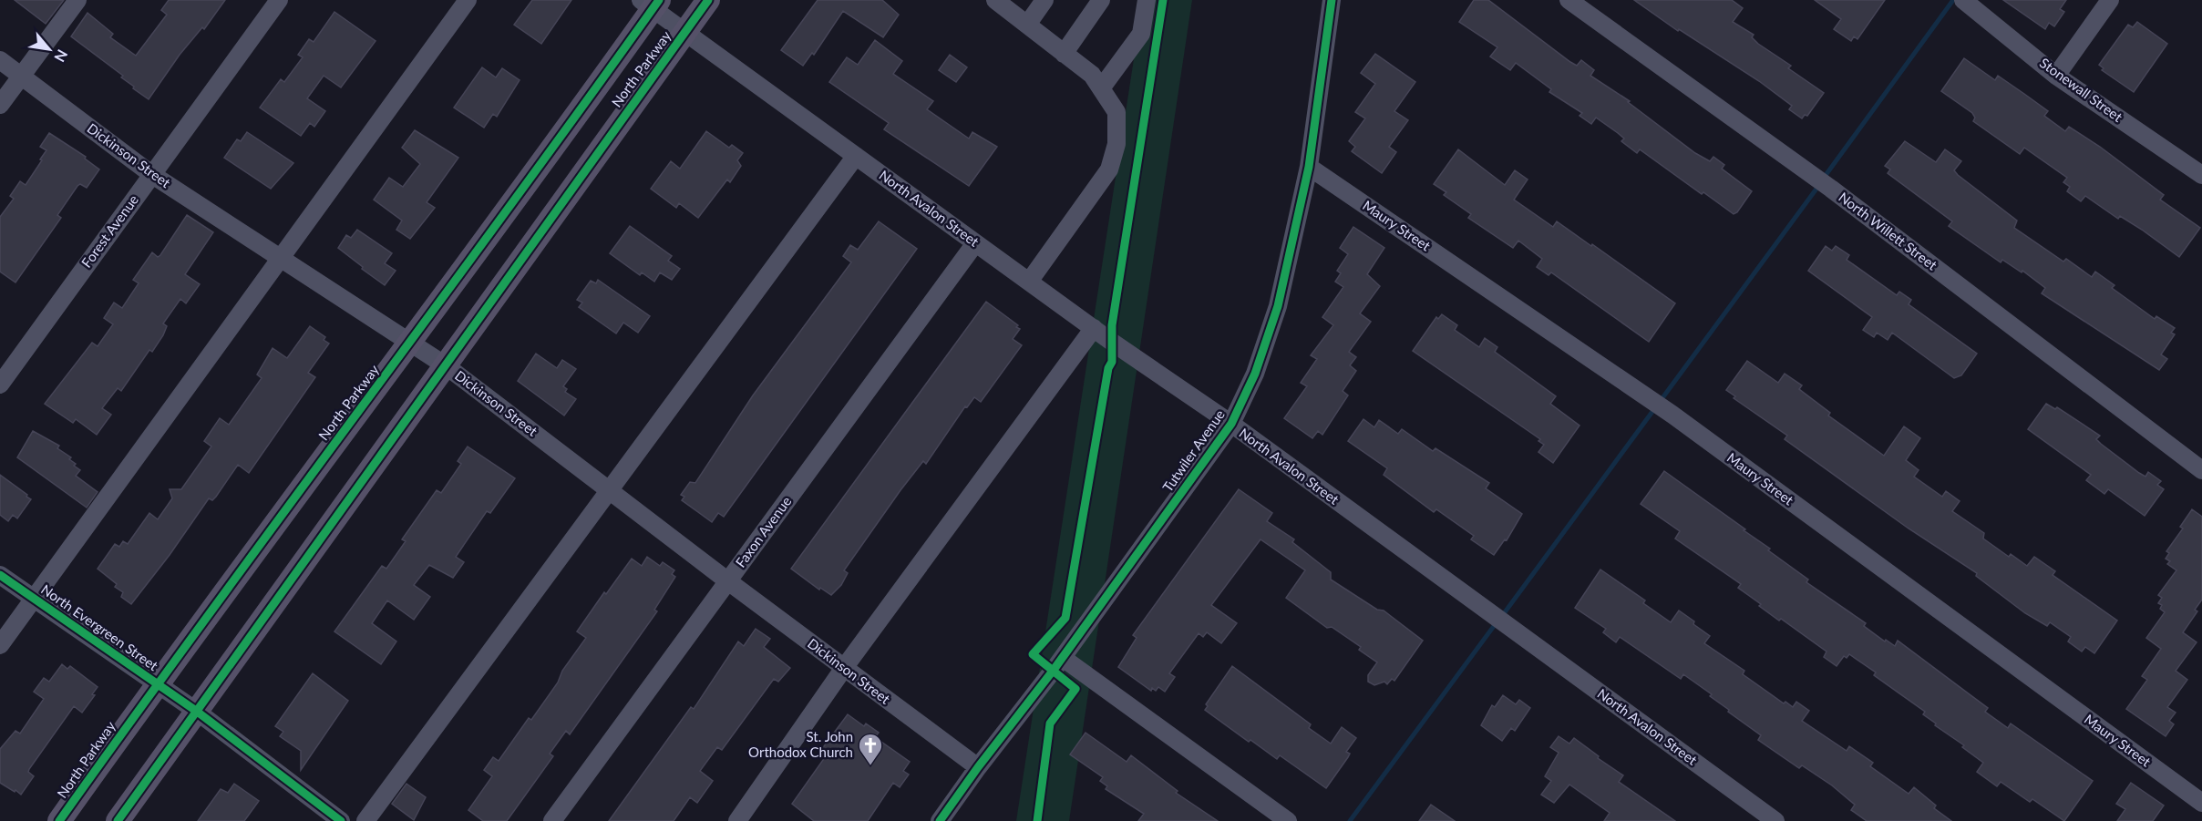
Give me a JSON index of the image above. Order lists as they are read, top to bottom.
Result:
{
  "streets": {
    "main road": ["North Parkway"],
    "street": [
      "Stonewall Street",
      "Dickinson Street",
      "North Avalon Street",
      "Maury Street",
      "Forest Avenue",
      "North Willett Street",
      "Tutwiler Avenue",
      "Faxon Avenue",
      "North Evergreen Street"
    ]
  },
  "crossings": [
    ["North Parkway", "Dickinson Street"],
    ["North Parkway", "North Avalon Street"],
    ["North Parkway", "North Evergreen Street"],
    ["Dickinson Street", "Forest Avenue"],
    ["Dickinson Street", "Tutwiler Avenue"],
    ["Dickinson Street", "Faxon Avenue"],
    ["North Avalon Street", "Tutwiler Avenue"],
    ["North Avalon Street", "Faxon Avenue"],
    ["Maury Street", "Tutwiler Avenue"]
  ],
  "places": {
    "church": ["St. John Orthodox Church"]
  },
  "north": "bottom right"
}
